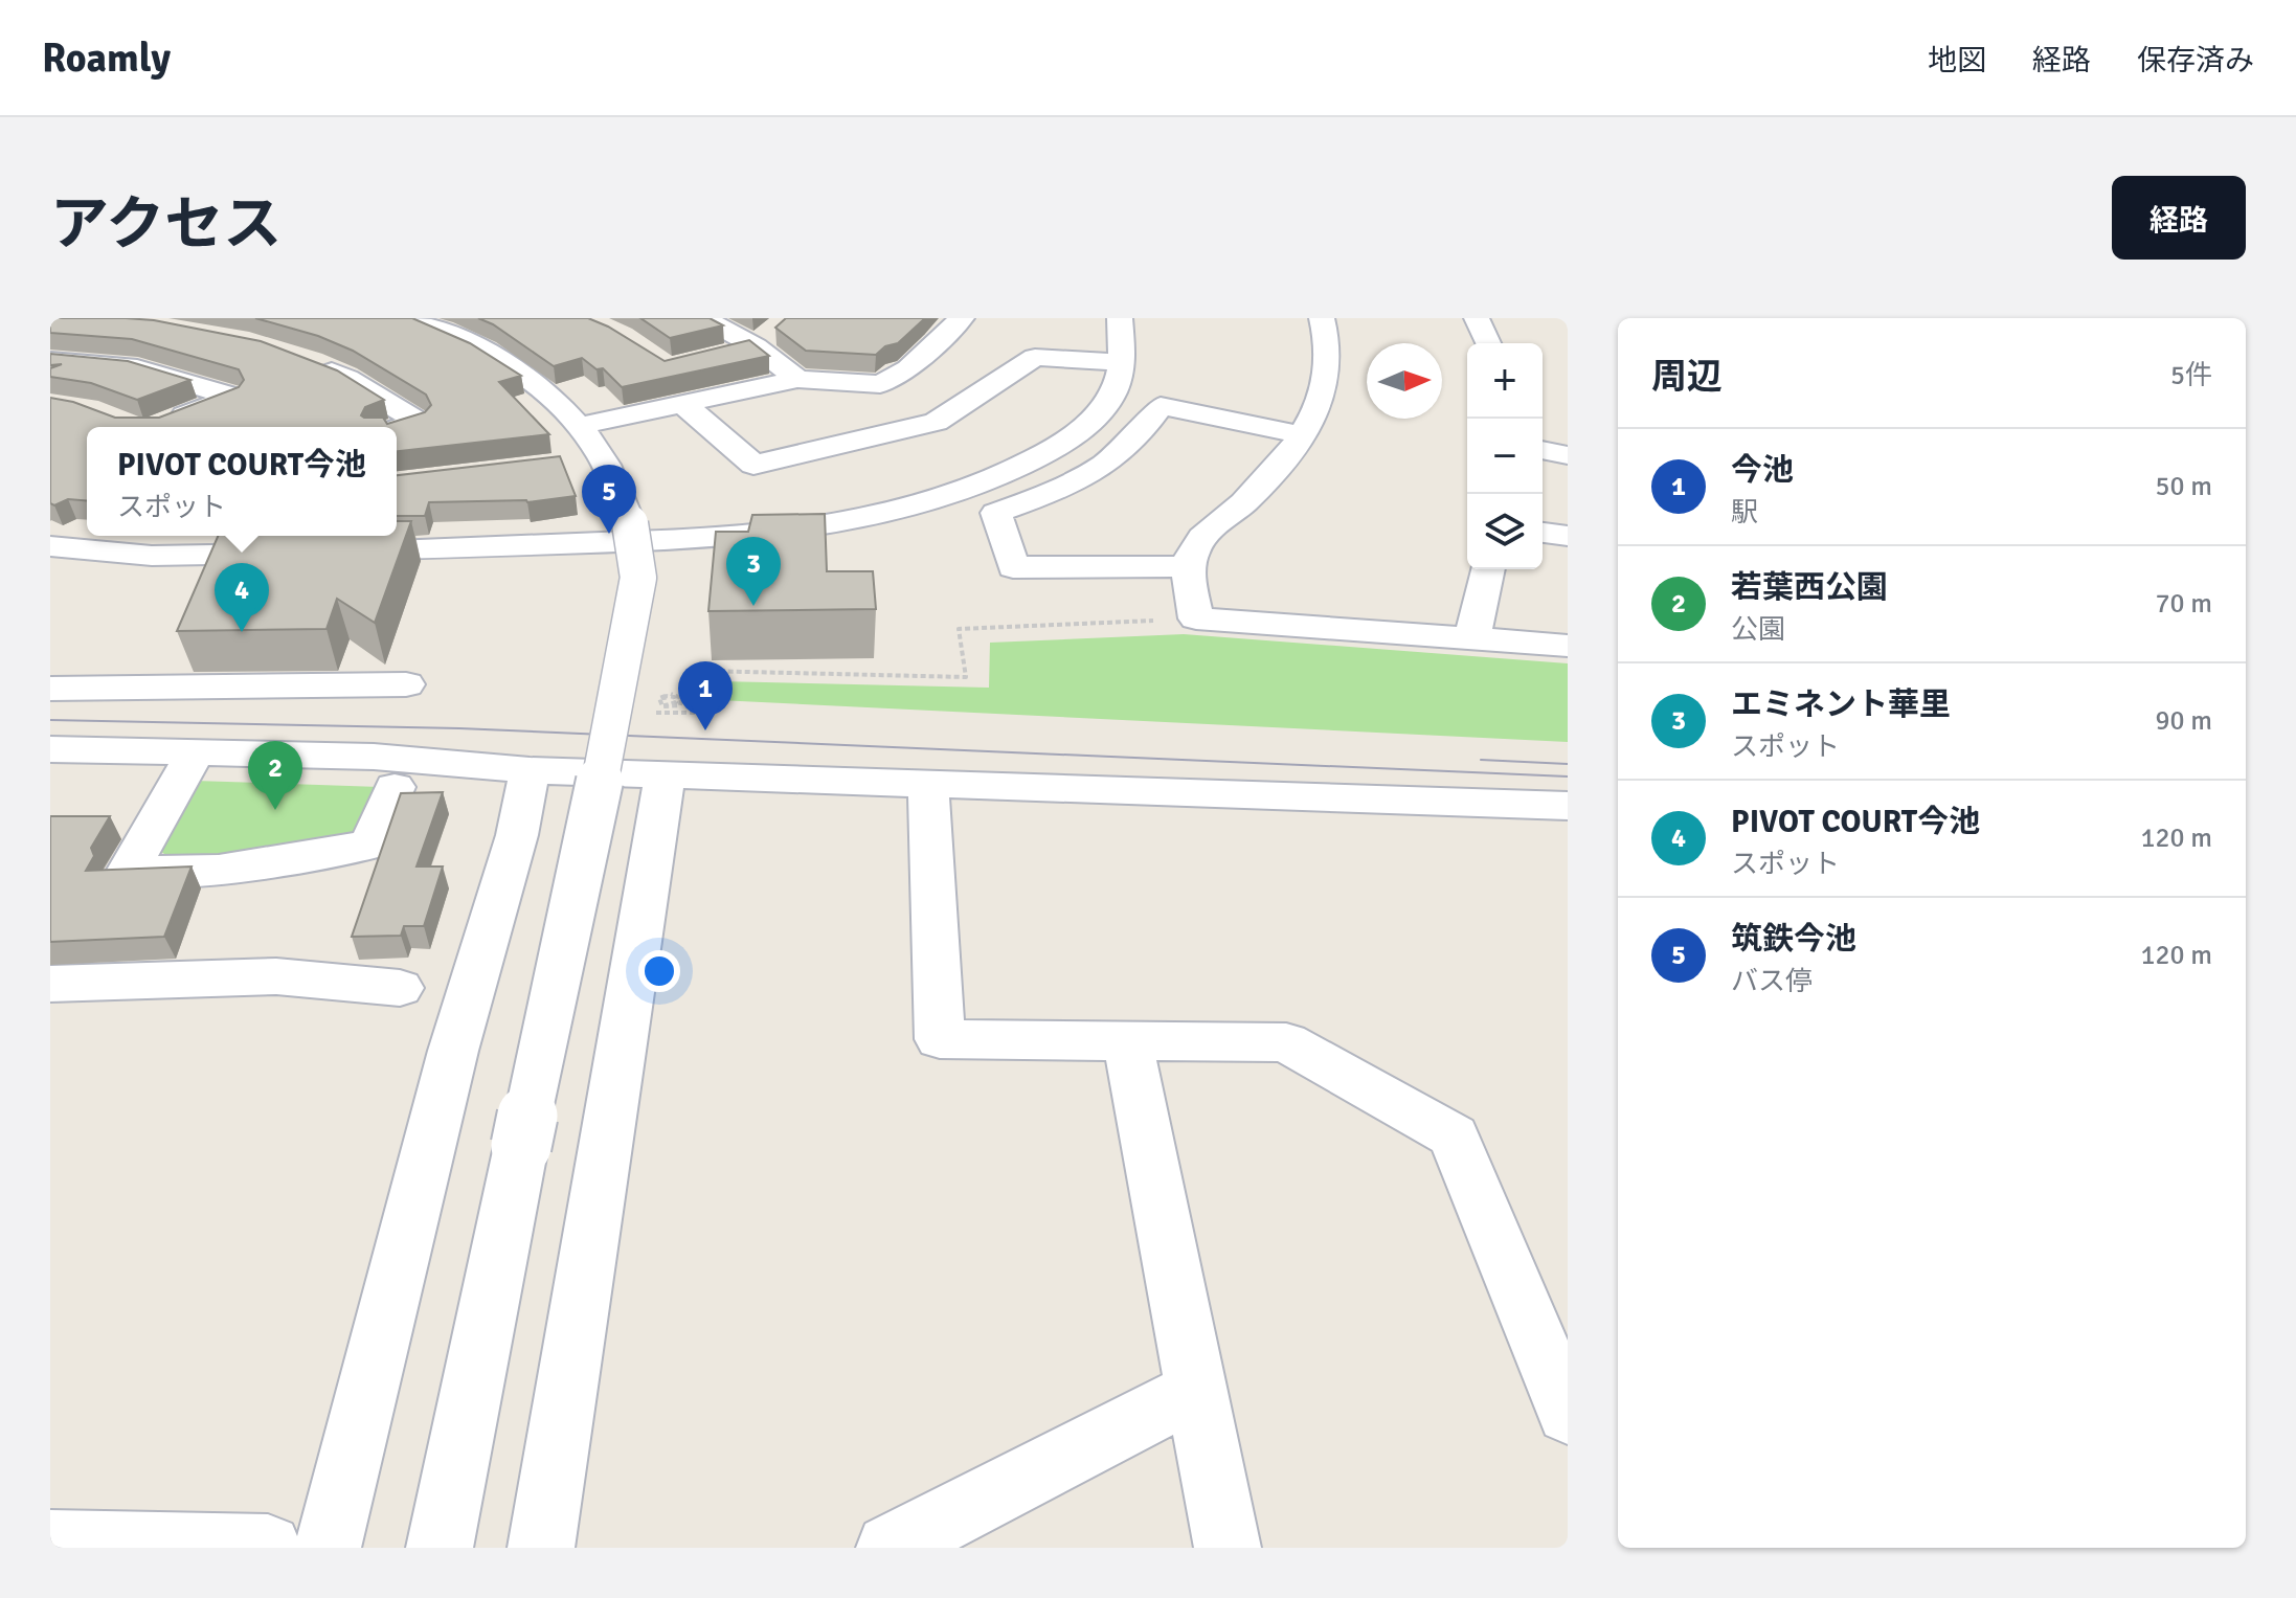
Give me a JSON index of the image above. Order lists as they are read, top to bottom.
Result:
{
  "north": "right",
  "page": {
    "header": "Roamly",
    "nav": ["地図", "経路", "保存済み"],
    "title": "アクセス",
    "buttons": "経路",
    "heading": ["周辺", "5件"],
    "map_buttons": ["+", "−"],
    "popup": ["PIVOT COURT今池", "スポット"],
    "list": [
      {
        "mark": "1",
        "name": "今池",
        "note": "駅",
        "value": "50 m"
      },
      {
        "mark": "2",
        "name": "若葉西公園",
        "note": "公園",
        "value": "70 m"
      },
      {
        "mark": "3",
        "name": "エミネント華里",
        "note": "スポット",
        "value": "90 m"
      },
      {
        "mark": "4",
        "name": "PIVOT COURT今池",
        "note": "スポット",
        "value": "120 m"
      },
      {
        "mark": "5",
        "name": "筑鉄今池",
        "note": "バス停",
        "value": "120 m"
      }
    ],
    "pins": [
      "5",
      "3",
      "4",
      "1",
      "2"
    ]
  }
}
